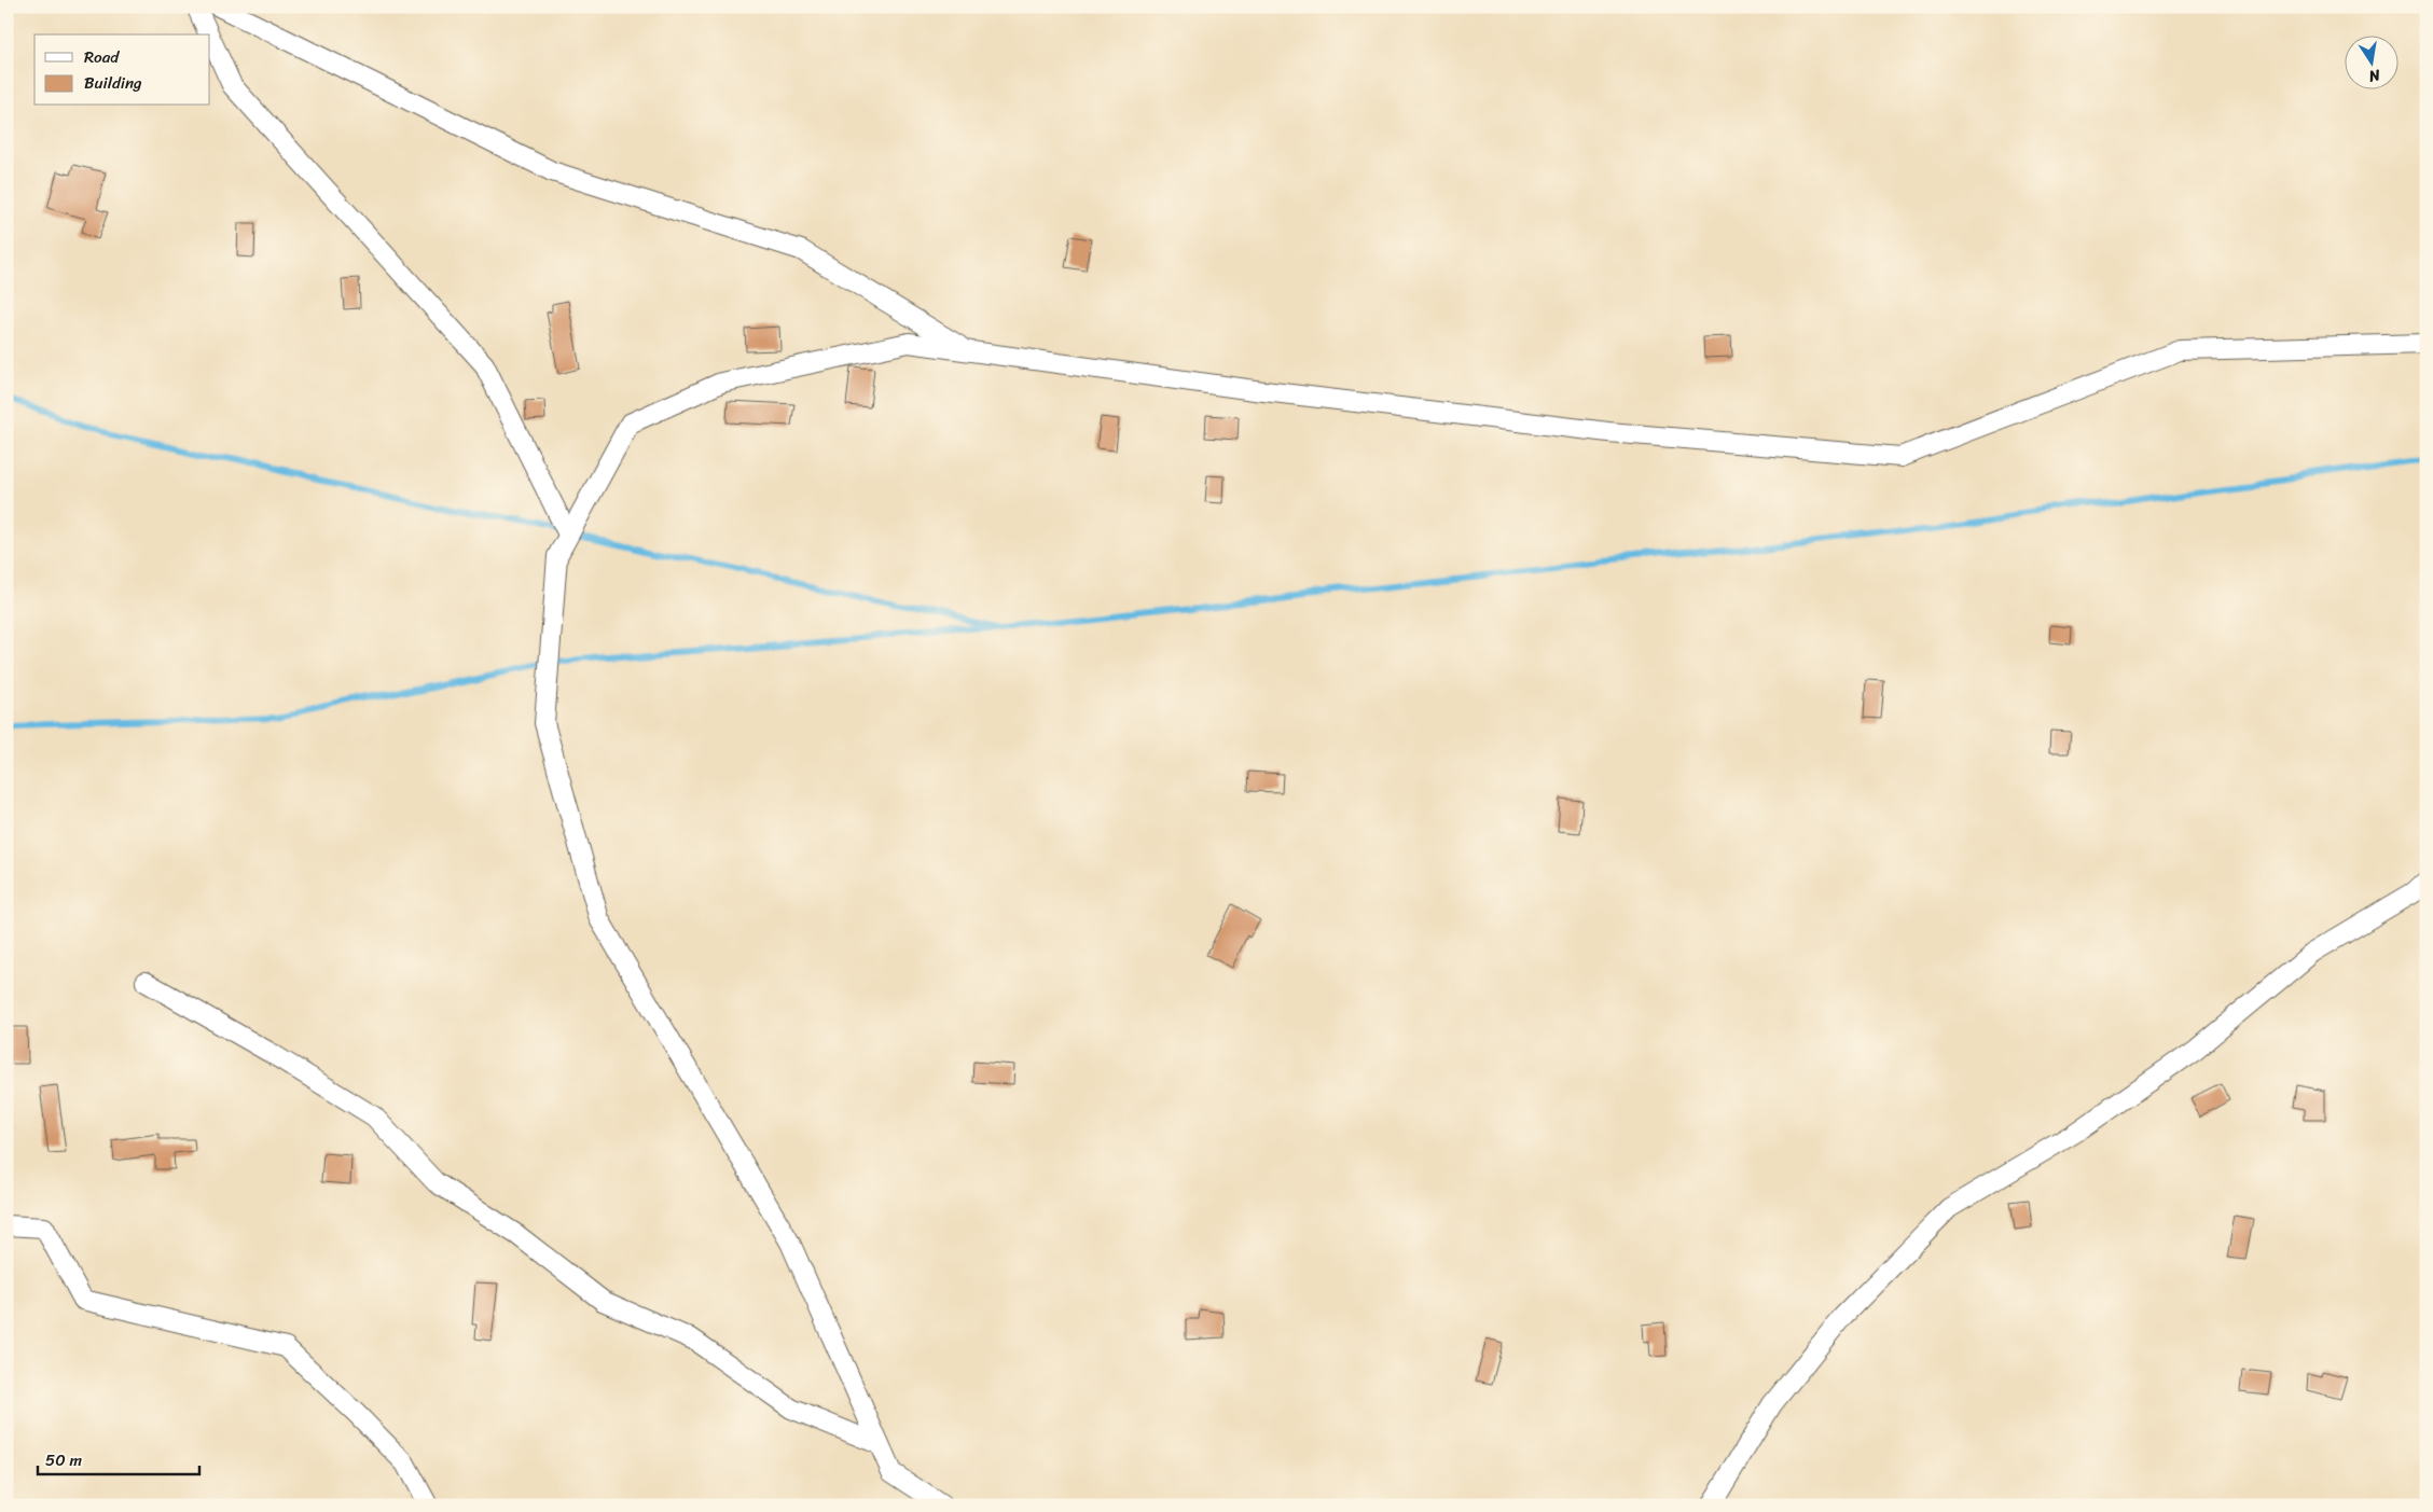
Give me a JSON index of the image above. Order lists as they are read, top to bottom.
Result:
{
  "legend": ["Road", "Building"],
  "scale_bar": "50 m",
  "north": "bottom"
}
